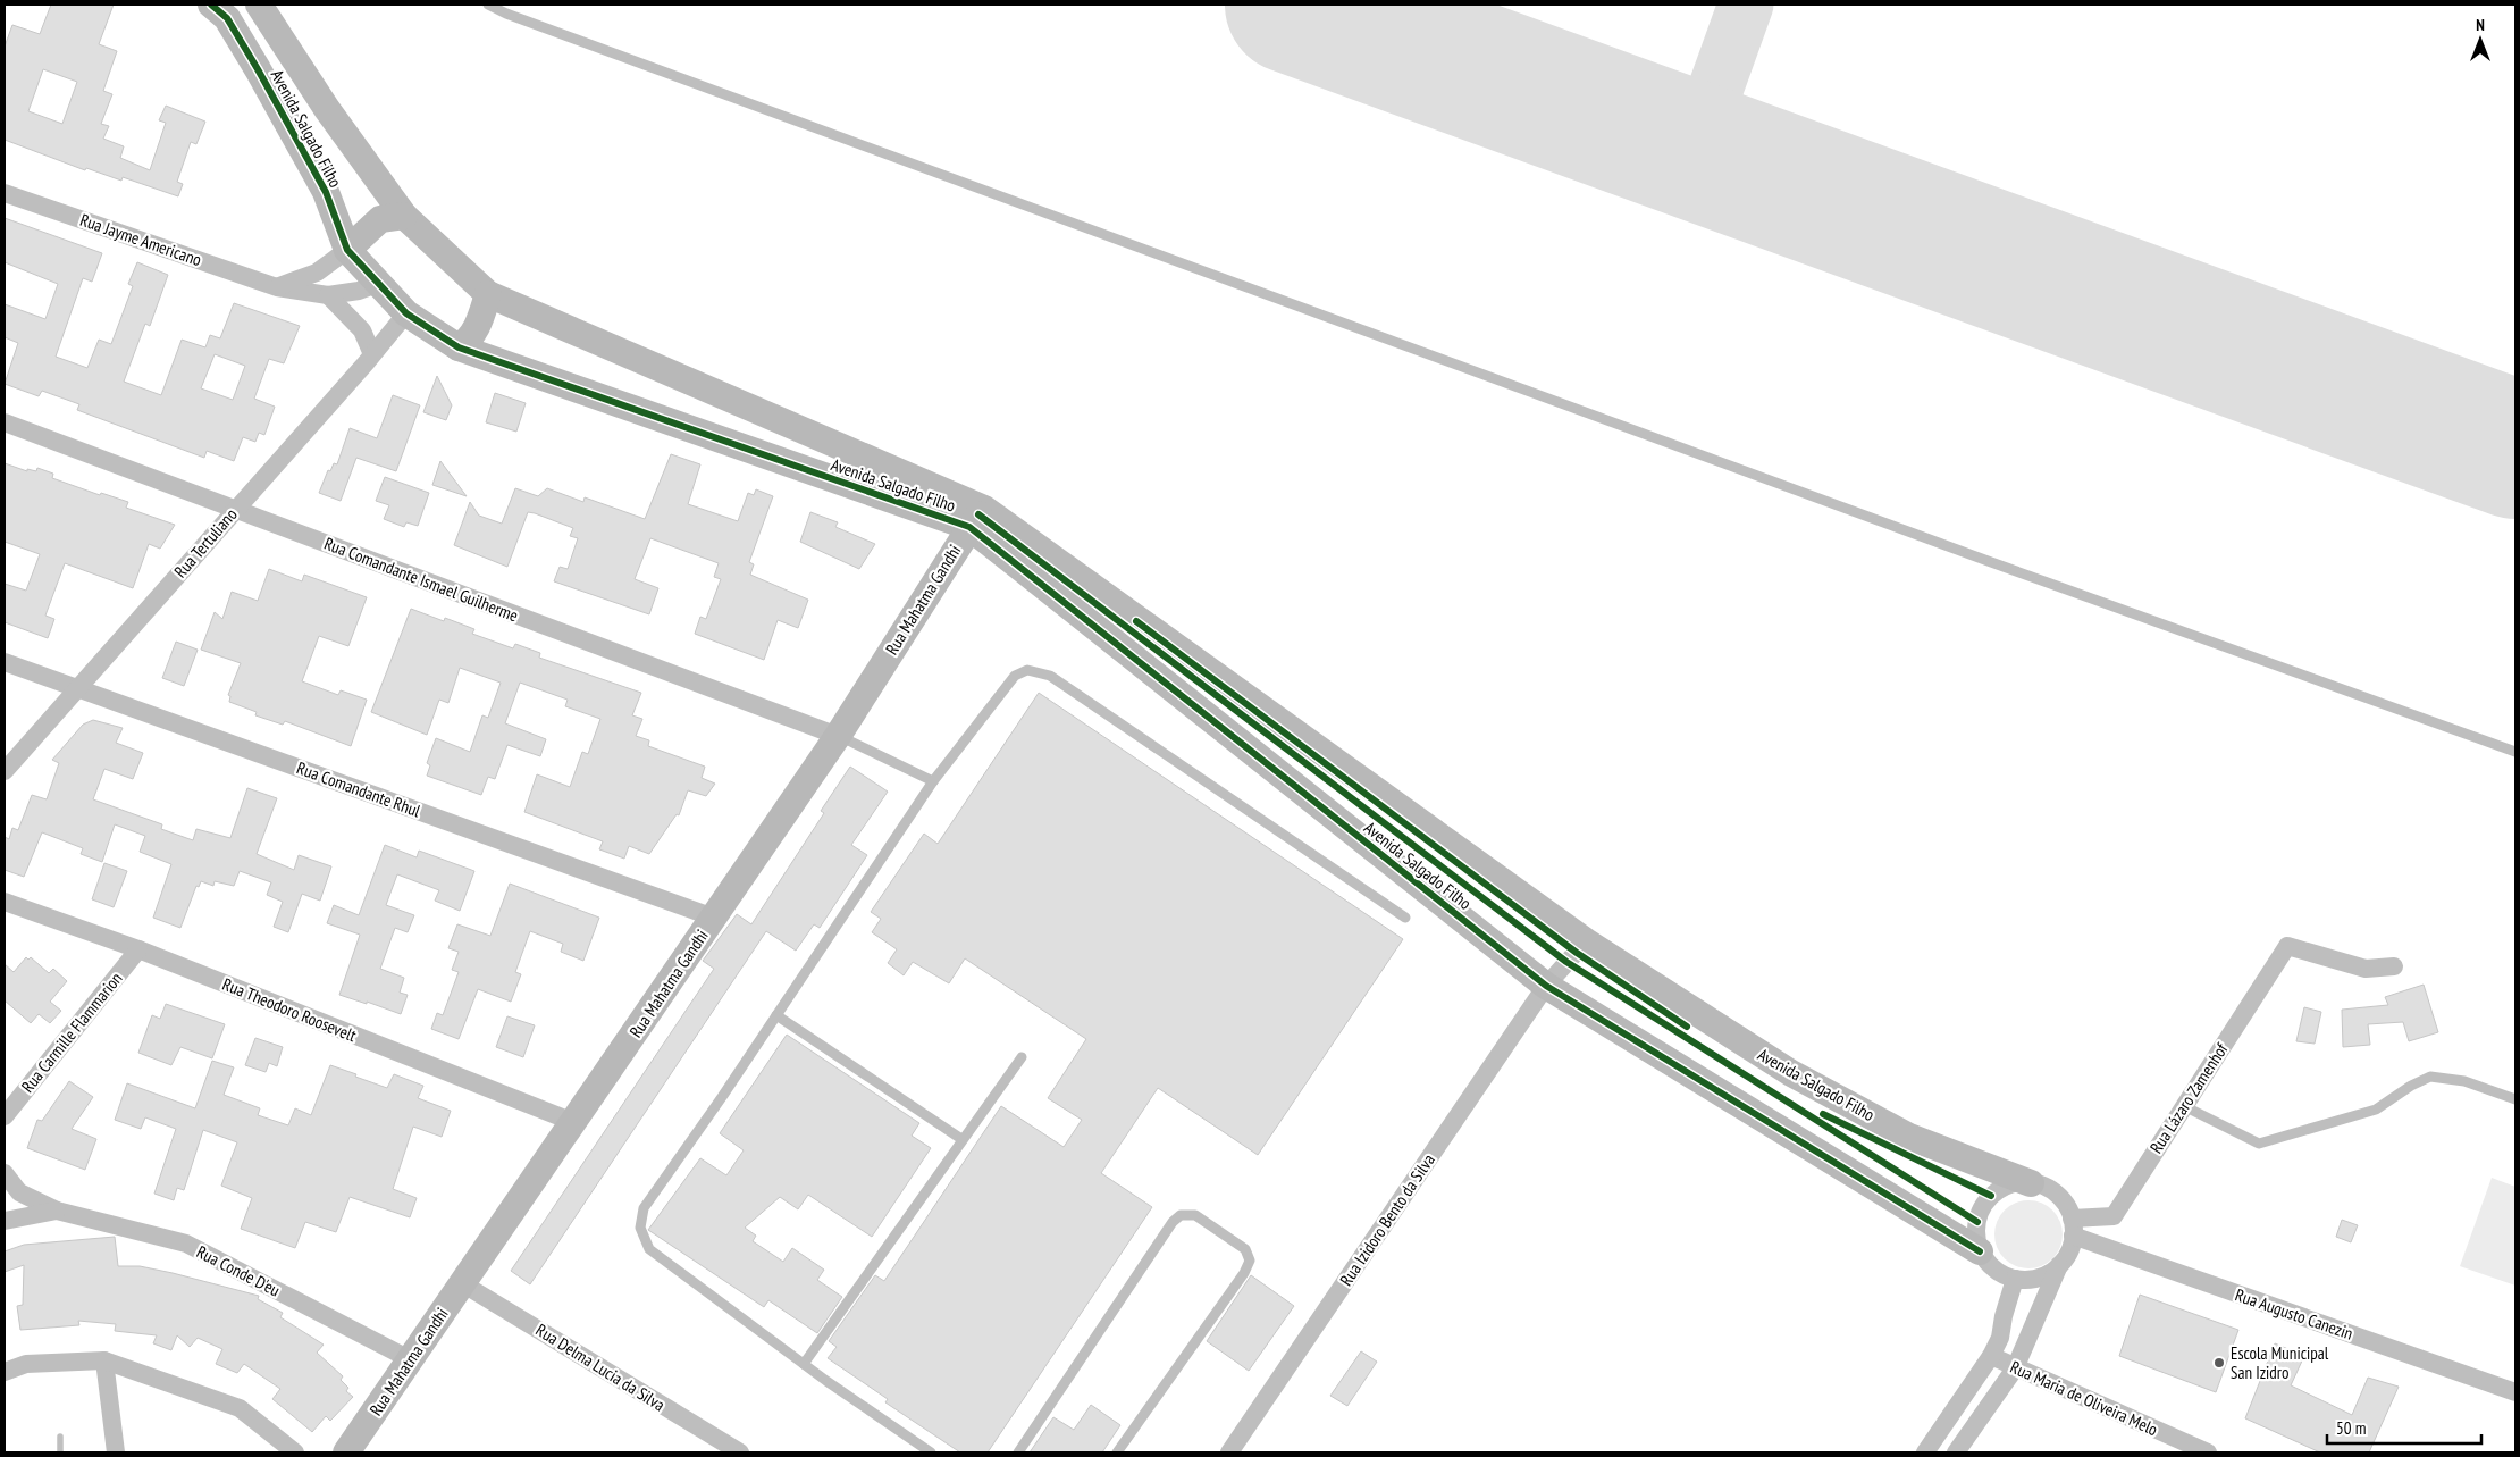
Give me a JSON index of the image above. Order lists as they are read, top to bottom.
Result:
{
  "streets": {
    "street": [
      "Avenida Salgado Filho",
      "Rua Jayme Americano",
      "Rua Tertuliano",
      "Rua Comandante Ismael Guilherme",
      "Rua Mahatma Gandhi",
      "Rua Comandante Rhul",
      "Rua Theodoro Roosevelt",
      "Rua Carmille Flammarion",
      "Rua Lázaro Zamenhof",
      "Rua Izidoro Bento da Silva",
      "Rua Conde D'eu",
      "Rua Augusto Canezin",
      "Rua Delma Lucia da Silva",
      "Rua Maria de Oliveira Melo"
    ]
  },
  "crossings": [
    ["Avenida Salgado Filho", "Rua Jayme Americano"],
    ["Avenida Salgado Filho", "Rua Tertuliano"],
    ["Avenida Salgado Filho", "Rua Mahatma Gandhi"],
    ["Avenida Salgado Filho", "Rua Lázaro Zamenhof"],
    ["Avenida Salgado Filho", "Rua Izidoro Bento da Silva"],
    ["Avenida Salgado Filho", "Rua Augusto Canezin"],
    ["Rua Tertuliano", "Rua Comandante Ismael Guilherme"],
    ["Rua Tertuliano", "Rua Comandante Rhul"],
    ["Rua Comandante Ismael Guilherme", "Rua Mahatma Gandhi"],
    ["Rua Mahatma Gandhi", "Rua Comandante Rhul"],
    ["Rua Mahatma Gandhi", "Rua Theodoro Roosevelt"],
    ["Rua Mahatma Gandhi", "Rua Conde D'eu"],
    ["Rua Mahatma Gandhi", "Rua Delma Lucia da Silva"],
    ["Rua Theodoro Roosevelt", "Rua Carmille Flammarion"],
    ["Rua Lázaro Zamenhof", "Rua Augusto Canezin"]
  ],
  "places": ["Escola Municipal San Izidro"],
  "scale_bar": "50 m",
  "north": "top"
}
